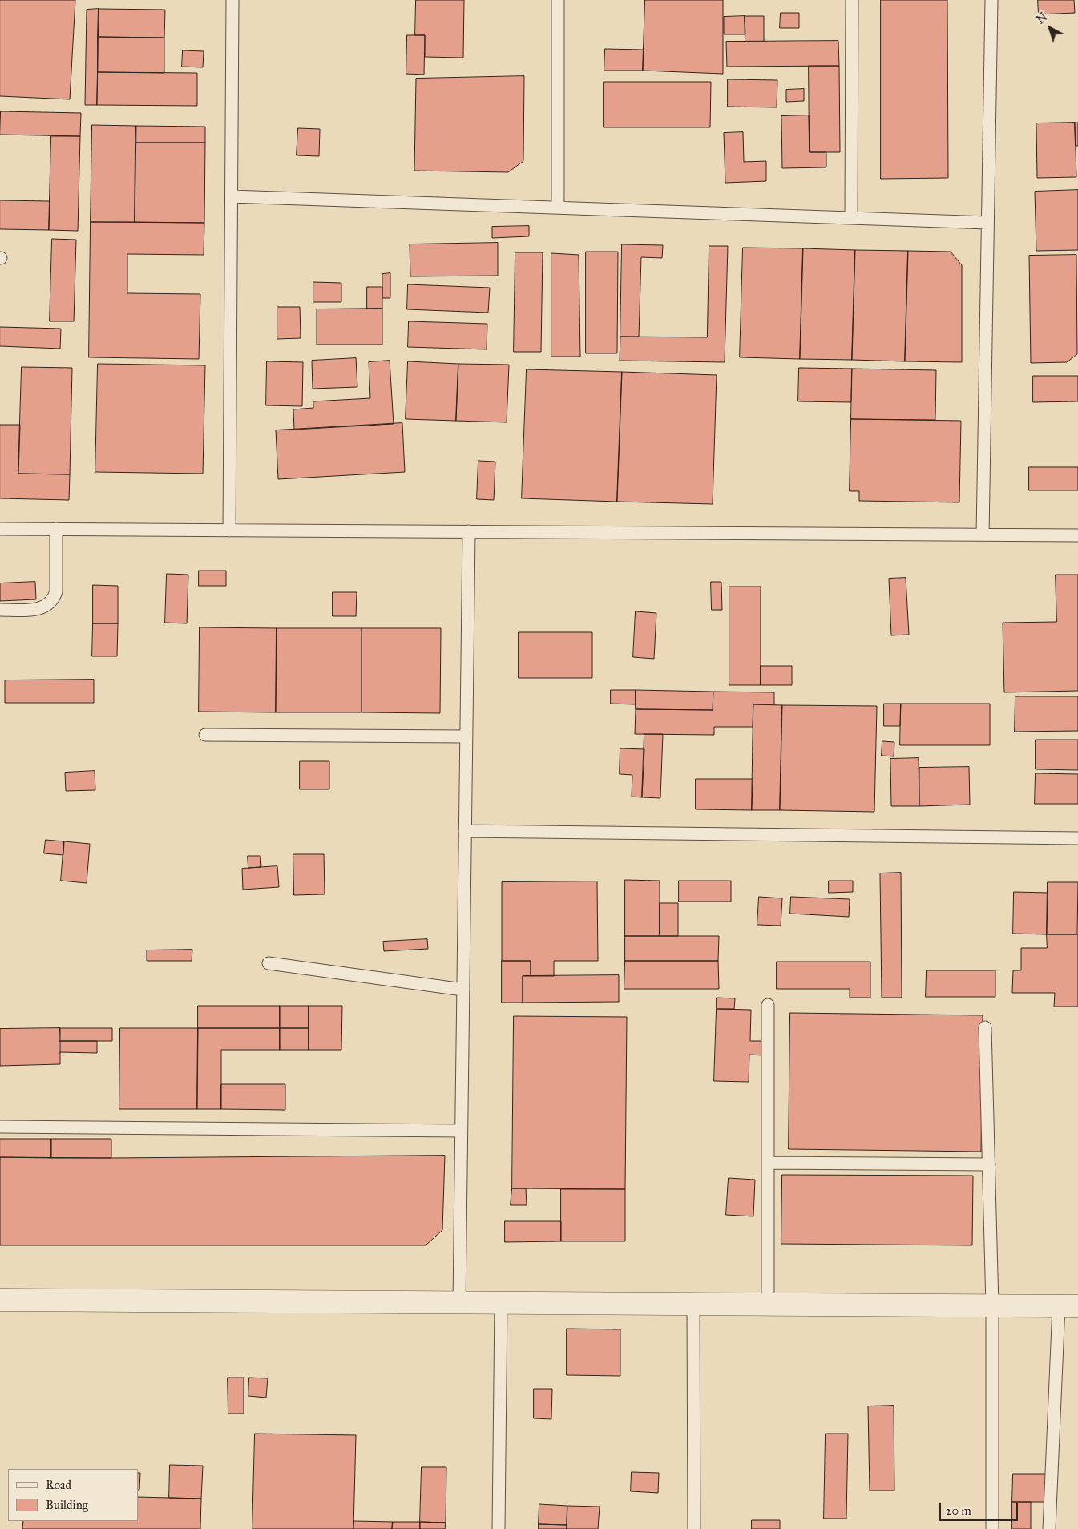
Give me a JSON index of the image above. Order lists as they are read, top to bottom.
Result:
{
  "legend": ["Road", "Building"],
  "scale_bar": "20 m",
  "north": "top left"
}
